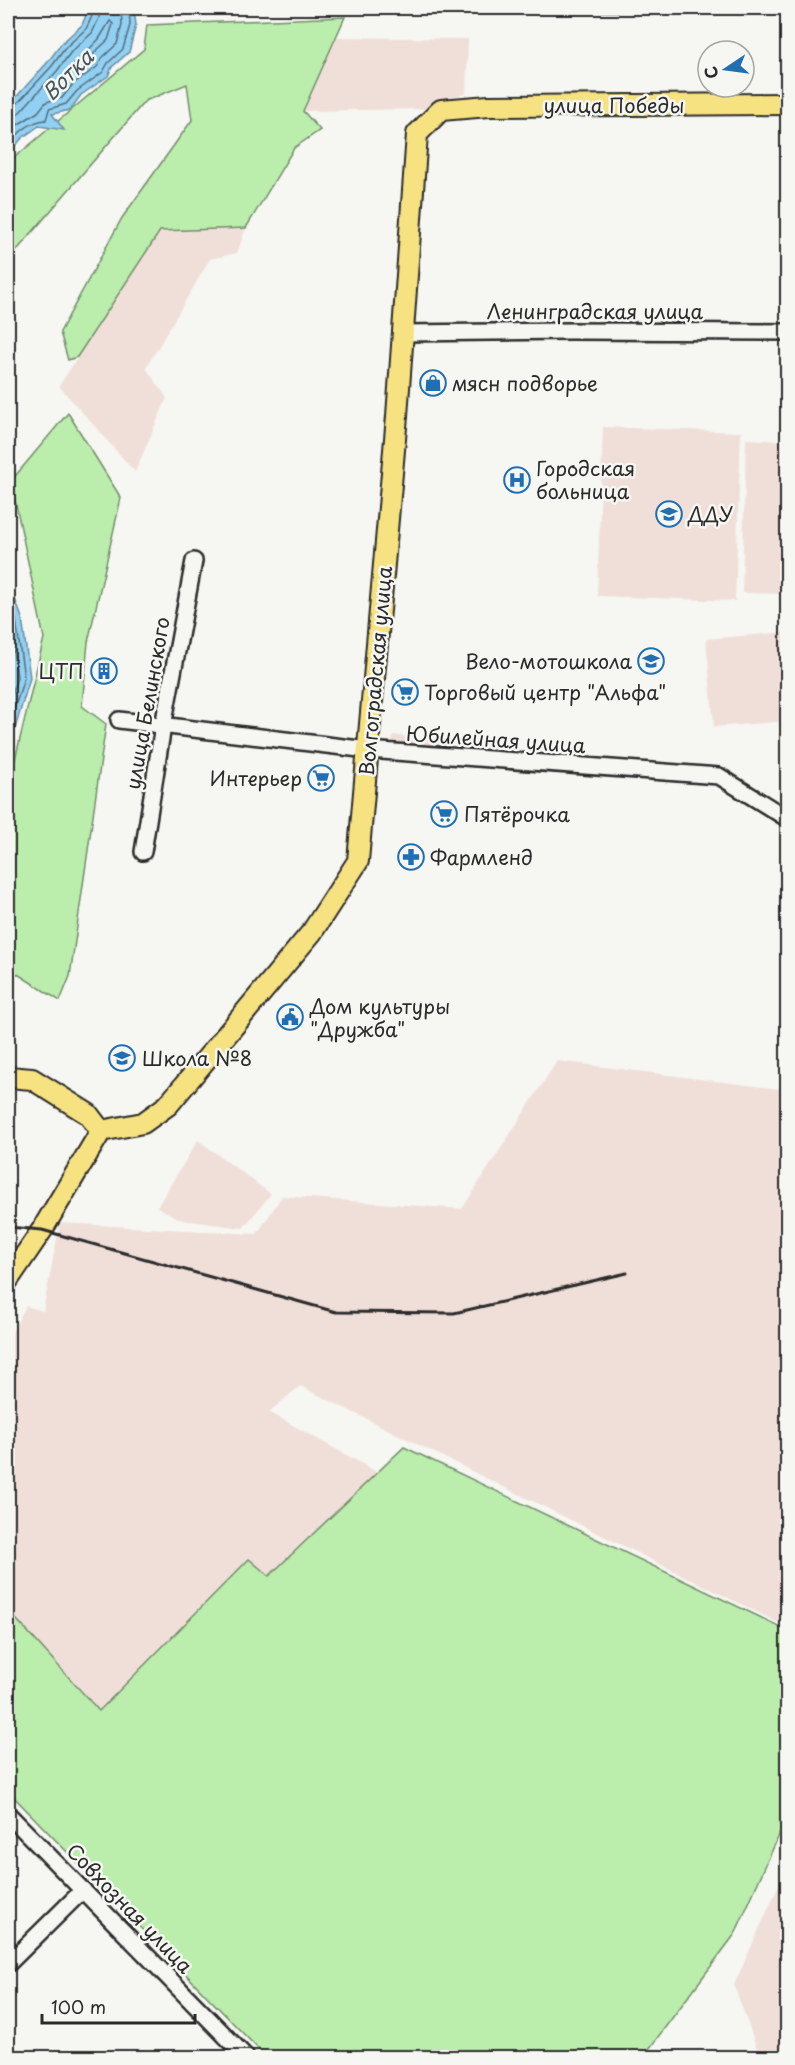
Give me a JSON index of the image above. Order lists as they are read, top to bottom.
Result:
{
  "streets": {
    "main road": ["улица Победы", "Волгоградская улица"],
    "street": [
      "Ленинградская улица",
      "улица Белинского",
      "Юбилейная улица",
      "Совхозная улица"
    ]
  },
  "crossings": [
    ["улица Победы", "Волгоградская улица"],
    ["Ленинградская улица", "Волгоградская улица"],
    ["Волгоградская улица", "Юбилейная улица"],
    ["улица Белинского", "Юбилейная улица"]
  ],
  "water": ["Вотка"],
  "places": {
    "shop": ["мясн подворье"],
    "hospital": ["Городская больница"],
    "school or university": ["ДДУ", "Вело-мотошкола", "Школа №8"],
    "building": ["ЦТП"],
    "supermarket": ["Торговый центр \"Альфа\"", "Интерьер", "Пятёрочка"],
    "pharmacy": ["Фармленд"],
    "public building": ["Дом культуры \"Дружба\""]
  },
  "scale_bar": "100 m",
  "north": "left"
}
